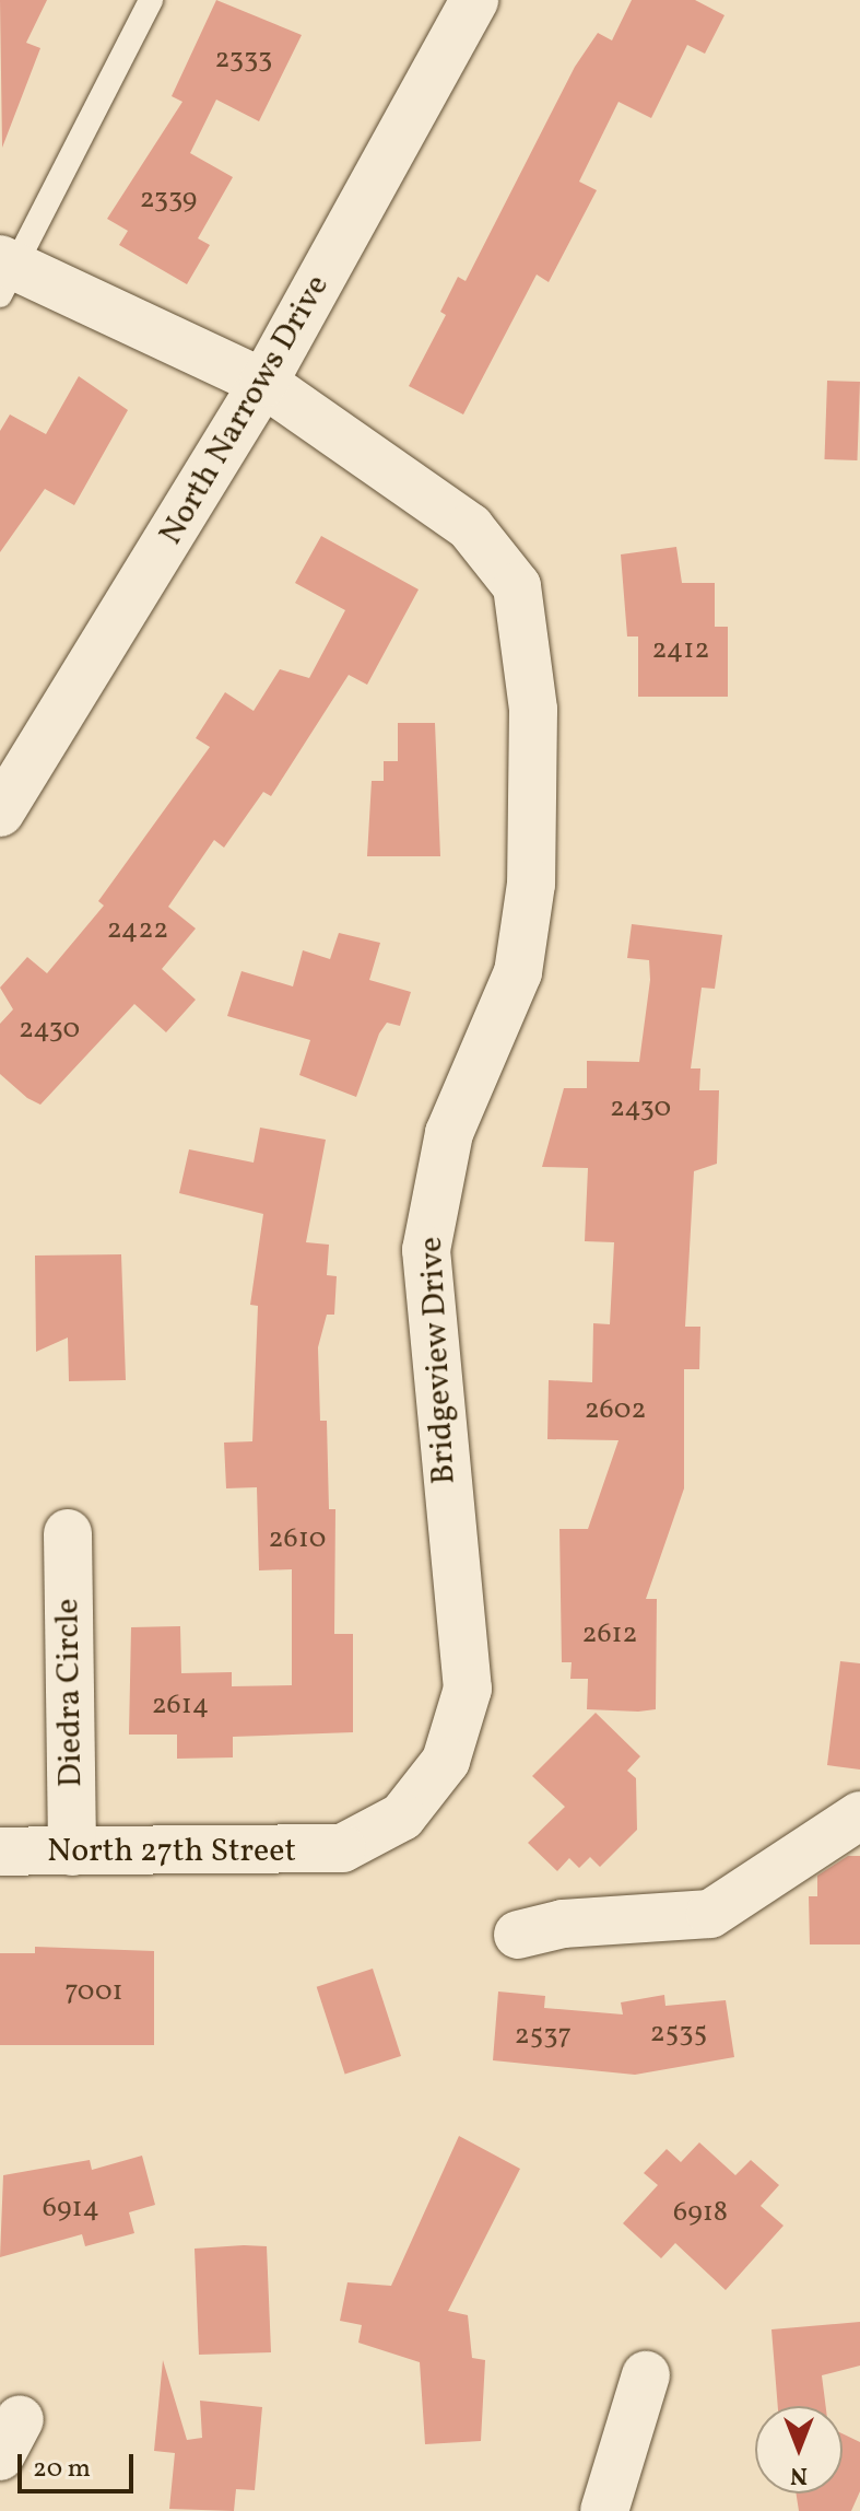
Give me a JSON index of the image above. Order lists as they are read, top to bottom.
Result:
{
  "streets": {
    "street": [
      "North Narrows Drive",
      "Bridgeview Drive",
      "Diedra Circle",
      "North 27th Street"
    ]
  },
  "crossings": [
    ["North Narrows Drive", "Bridgeview Drive"],
    ["Bridgeview Drive", "North 27th Street"],
    ["Diedra Circle", "North 27th Street"]
  ],
  "house_numbers": [
    "2333",
    "2339",
    "2412",
    "2422",
    "2430",
    "2430",
    "2602",
    "2610",
    "2612",
    "2614",
    "7001",
    "2535",
    "2537",
    "6914",
    "6918"
  ],
  "scale_bar": "20 m",
  "north": "bottom"
}
